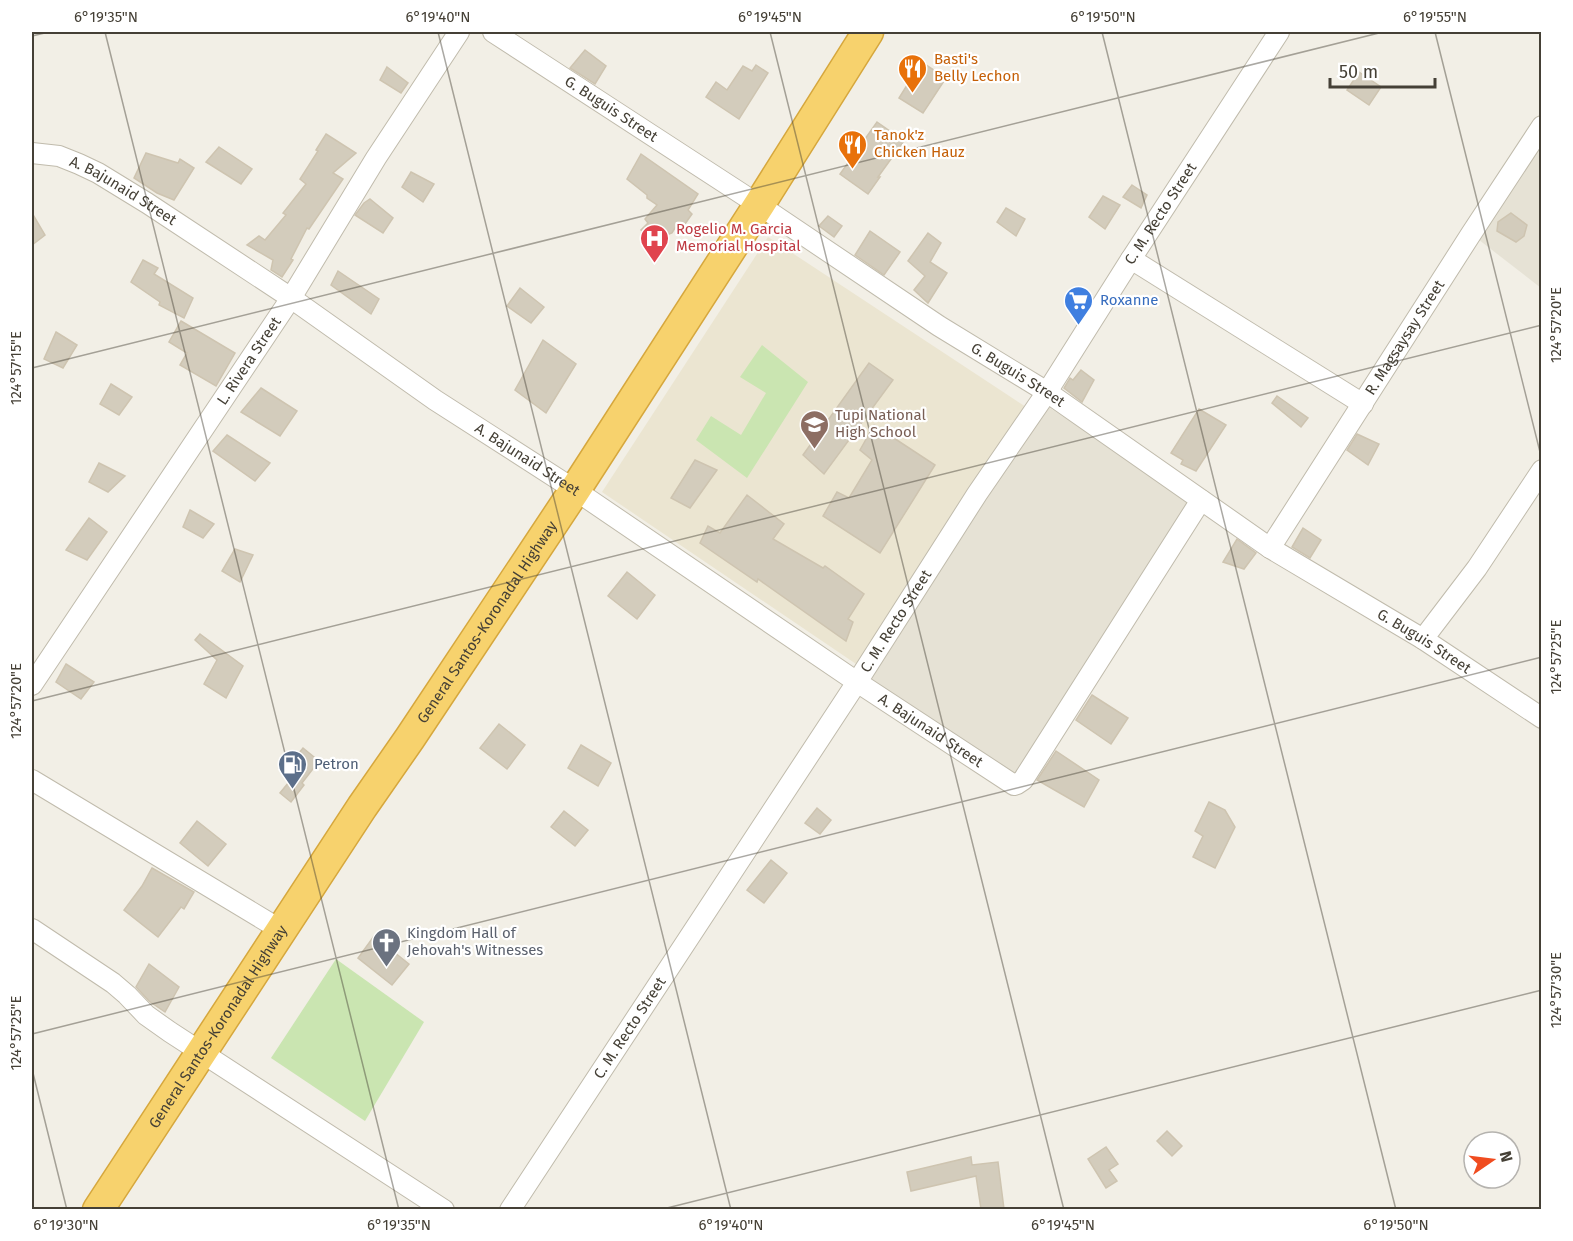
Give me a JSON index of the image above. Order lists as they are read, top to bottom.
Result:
{
  "streets": {
    "highway": ["General Santos-Koronadal Highway"],
    "street": [
      "G. Buguis Street",
      "A. Bajunaid Street",
      "C. M. Recto Street",
      "R. Magsaysay Street",
      "L. Rivera Street"
    ]
  },
  "crossings": [
    ["G. Buguis Street", "A. Bajunaid Street"],
    ["G. Buguis Street", "C. M. Recto Street"],
    ["G. Buguis Street", "R. Magsaysay Street"],
    ["G. Buguis Street", "General Santos-Koronadal Highway"],
    ["A. Bajunaid Street", "C. M. Recto Street"],
    ["A. Bajunaid Street", "L. Rivera Street"],
    ["A. Bajunaid Street", "General Santos-Koronadal Highway"]
  ],
  "places": {
    "restaurant": ["Basti's Belly Lechon", "Tanok'z Chicken Hauz"],
    "hospital": ["Rogelio M. Garcia Memorial Hospital"],
    "supermarket": ["Roxanne"],
    "school or university": ["Tupi National High School"],
    "fuel station": ["Petron"],
    "church": ["Kingdom Hall of Jehovah's Witnesses"]
  },
  "scale_bar": "50 m",
  "north": "right",
  "coordinates": [
    "6°19'35\"N",
    "6°19'40\"N",
    "6°19'45\"N",
    "6°19'50\"N",
    "6°19'55\"N",
    "124°57'20\"E",
    "124°57'15\"E",
    "124°57'25\"E",
    "124°57'30\"E",
    "6°19'30\"N"
  ]
}
